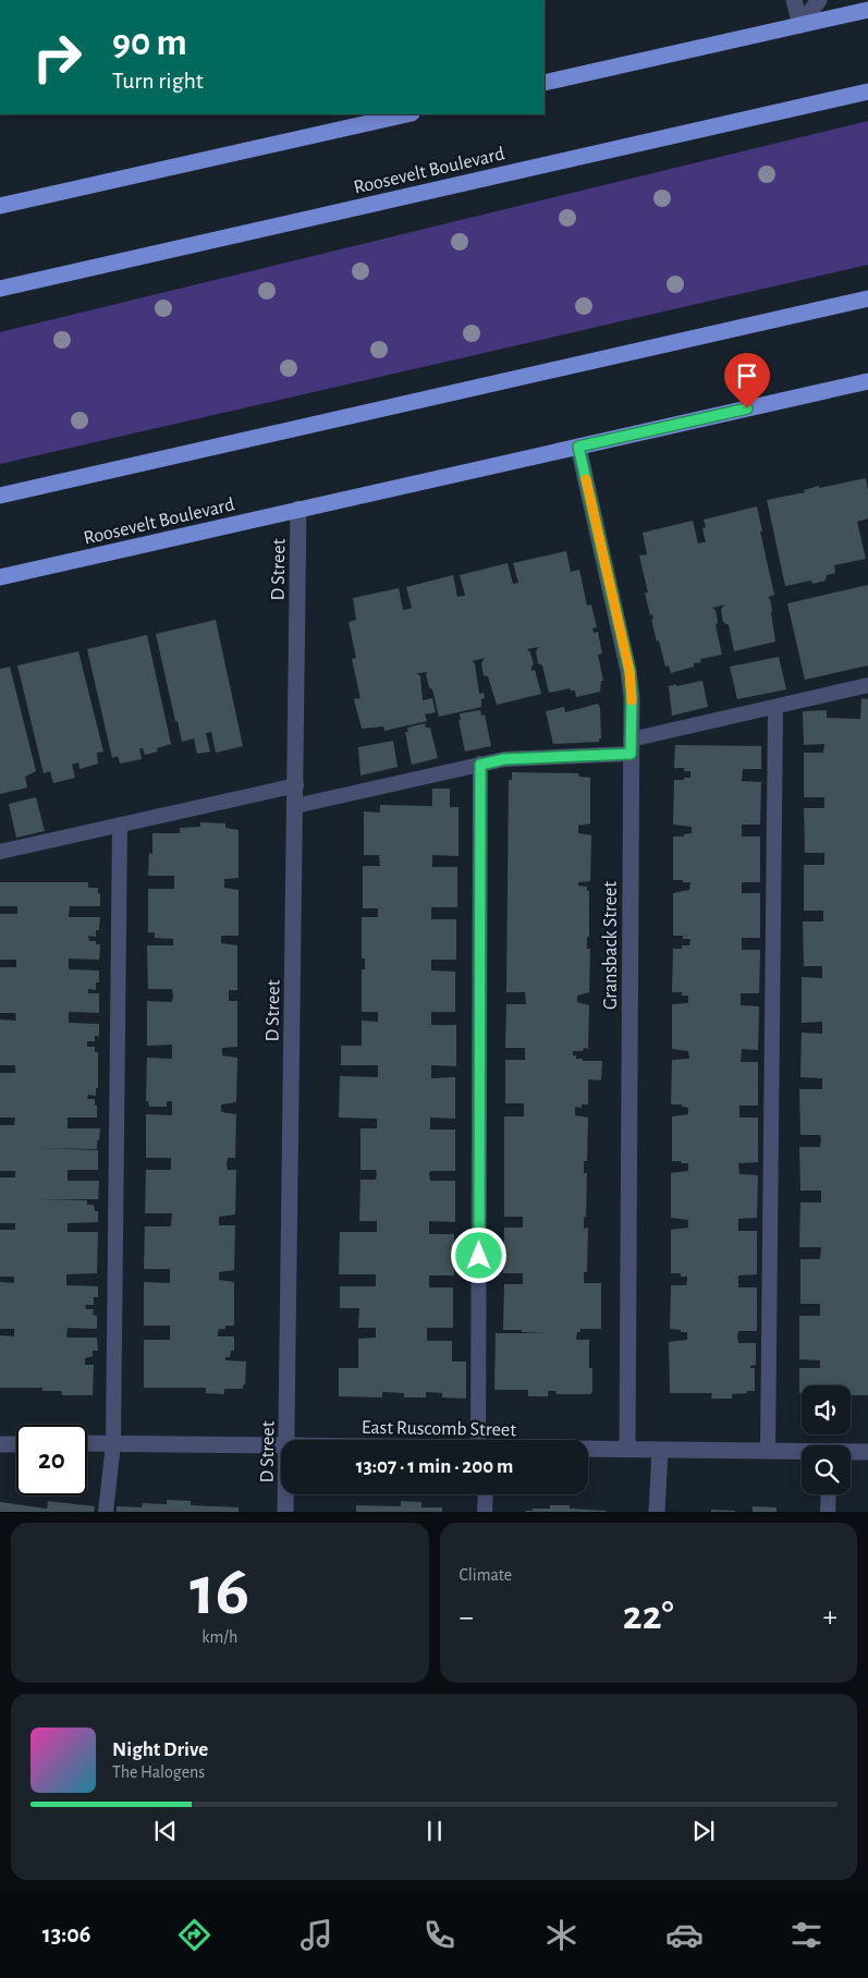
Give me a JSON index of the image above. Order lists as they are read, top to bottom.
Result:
{
  "streets": {
    "highway": ["Roosevelt Boulevard"],
    "street": ["D Street", "Gransback Street", "East Ruscomb Street"]
  },
  "crossings": [
    ["Roosevelt Boulevard", "D Street"],
    ["Roosevelt Boulevard", "Gransback Street"],
    ["Gransback Street", "East Ruscomb Street"]
  ],
  "page": {
    "turn": ["90 m", "Turn right"],
    "limit": "20",
    "trip": "13:07 · 1 min · 200 m",
    "tile": [
      ["16", "km/h"],
      "Climate"
    ],
    "heat": ["−", "22°", "+"],
    "song": ["Night Drive", "The Halogens"],
    "tabs": "13:06"
  }
}
